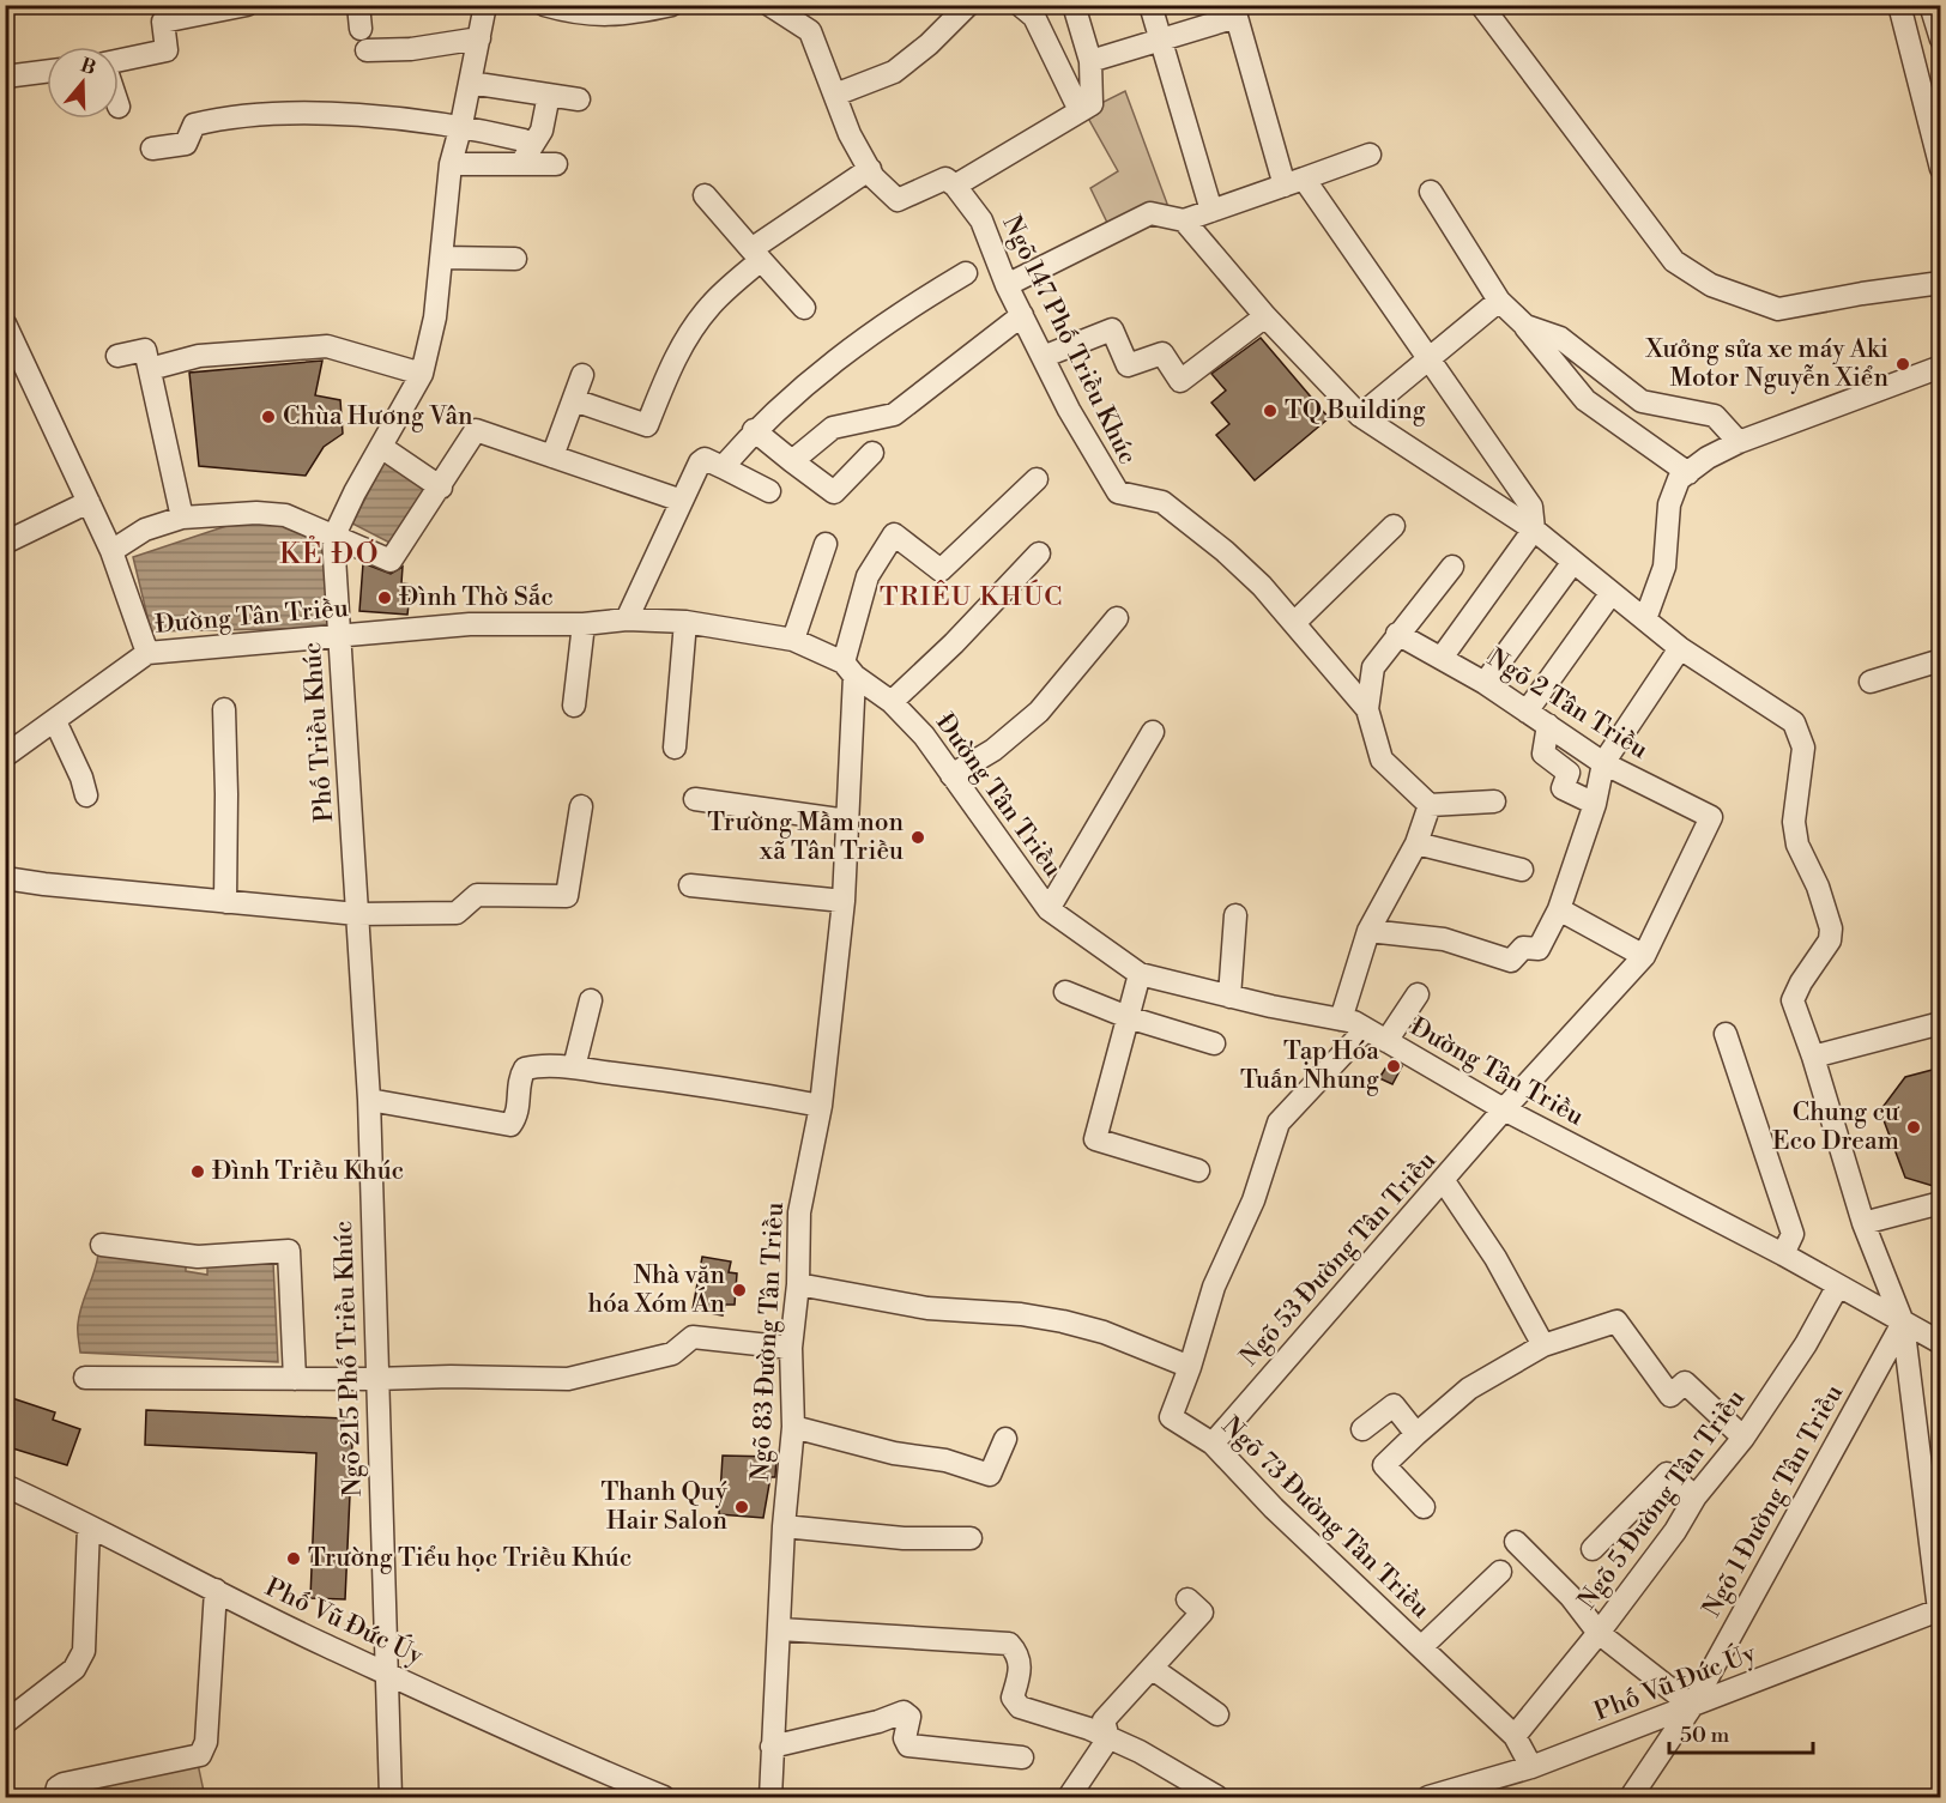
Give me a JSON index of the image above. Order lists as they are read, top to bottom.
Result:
{
  "streets": {
    "street": [
      "Ngõ 147 Phố Triều Khúc",
      "Đường Tân Triều",
      "Ngõ 2 Tân Triều",
      "Phố Triều Khúc",
      "Ngõ 53 Đường Tân Triều",
      "Ngõ 83 Đường Tân Triều",
      "Ngõ 215 Phố Triều Khúc",
      "Ngõ 5 Đường Tân Triều",
      "Ngõ 1 Đường Tân Triều",
      "Ngõ 73 Đường Tân Triều",
      "Phố Vũ Đức Úy"
    ]
  },
  "crossings": [
    ["Đường Tân Triều", "Phố Triều Khúc"],
    ["Đường Tân Triều", "Ngõ 53 Đường Tân Triều"],
    ["Đường Tân Triều", "Ngõ 83 Đường Tân Triều"],
    ["Đường Tân Triều", "Ngõ 5 Đường Tân Triều"],
    ["Đường Tân Triều", "Ngõ 1 Đường Tân Triều"],
    ["Đường Tân Triều", "Ngõ 73 Đường Tân Triều"],
    ["Ngõ 2 Tân Triều", "Ngõ 53 Đường Tân Triều"],
    ["Phố Triều Khúc", "Ngõ 215 Phố Triều Khúc"],
    ["Ngõ 53 Đường Tân Triều", "Ngõ 73 Đường Tân Triều"],
    ["Ngõ 215 Phố Triều Khúc", "Phố Vũ Đức Úy"],
    ["Ngõ 5 Đường Tân Triều", "Ngõ 73 Đường Tân Triều"],
    ["Ngõ 1 Đường Tân Triều", "Phố Vũ Đức Úy"],
    ["Ngõ 73 Đường Tân Triều", "Phố Vũ Đức Úy"]
  ],
  "districts": ["KẺ ĐƠ", "TRIÊU KHÚC"],
  "places": [
    "Xưởng sửa xe máy Aki Motor Nguyễn Xiển",
    "TQ Building",
    "Chùa Hương Vân",
    "Đình Thờ Sắc",
    "Trường Mầm non xã Tân Triều",
    "Tạp Hóa Tuấn Nhung",
    "Chung cư Eco Dream",
    "Đình Triều Khúc",
    "Nhà văn hóa Xóm Án",
    "Thanh Quý Hair Salon",
    "Trường Tiểu học Triều Khúc"
  ],
  "scale_bar": "50 m",
  "north": "top"
}
